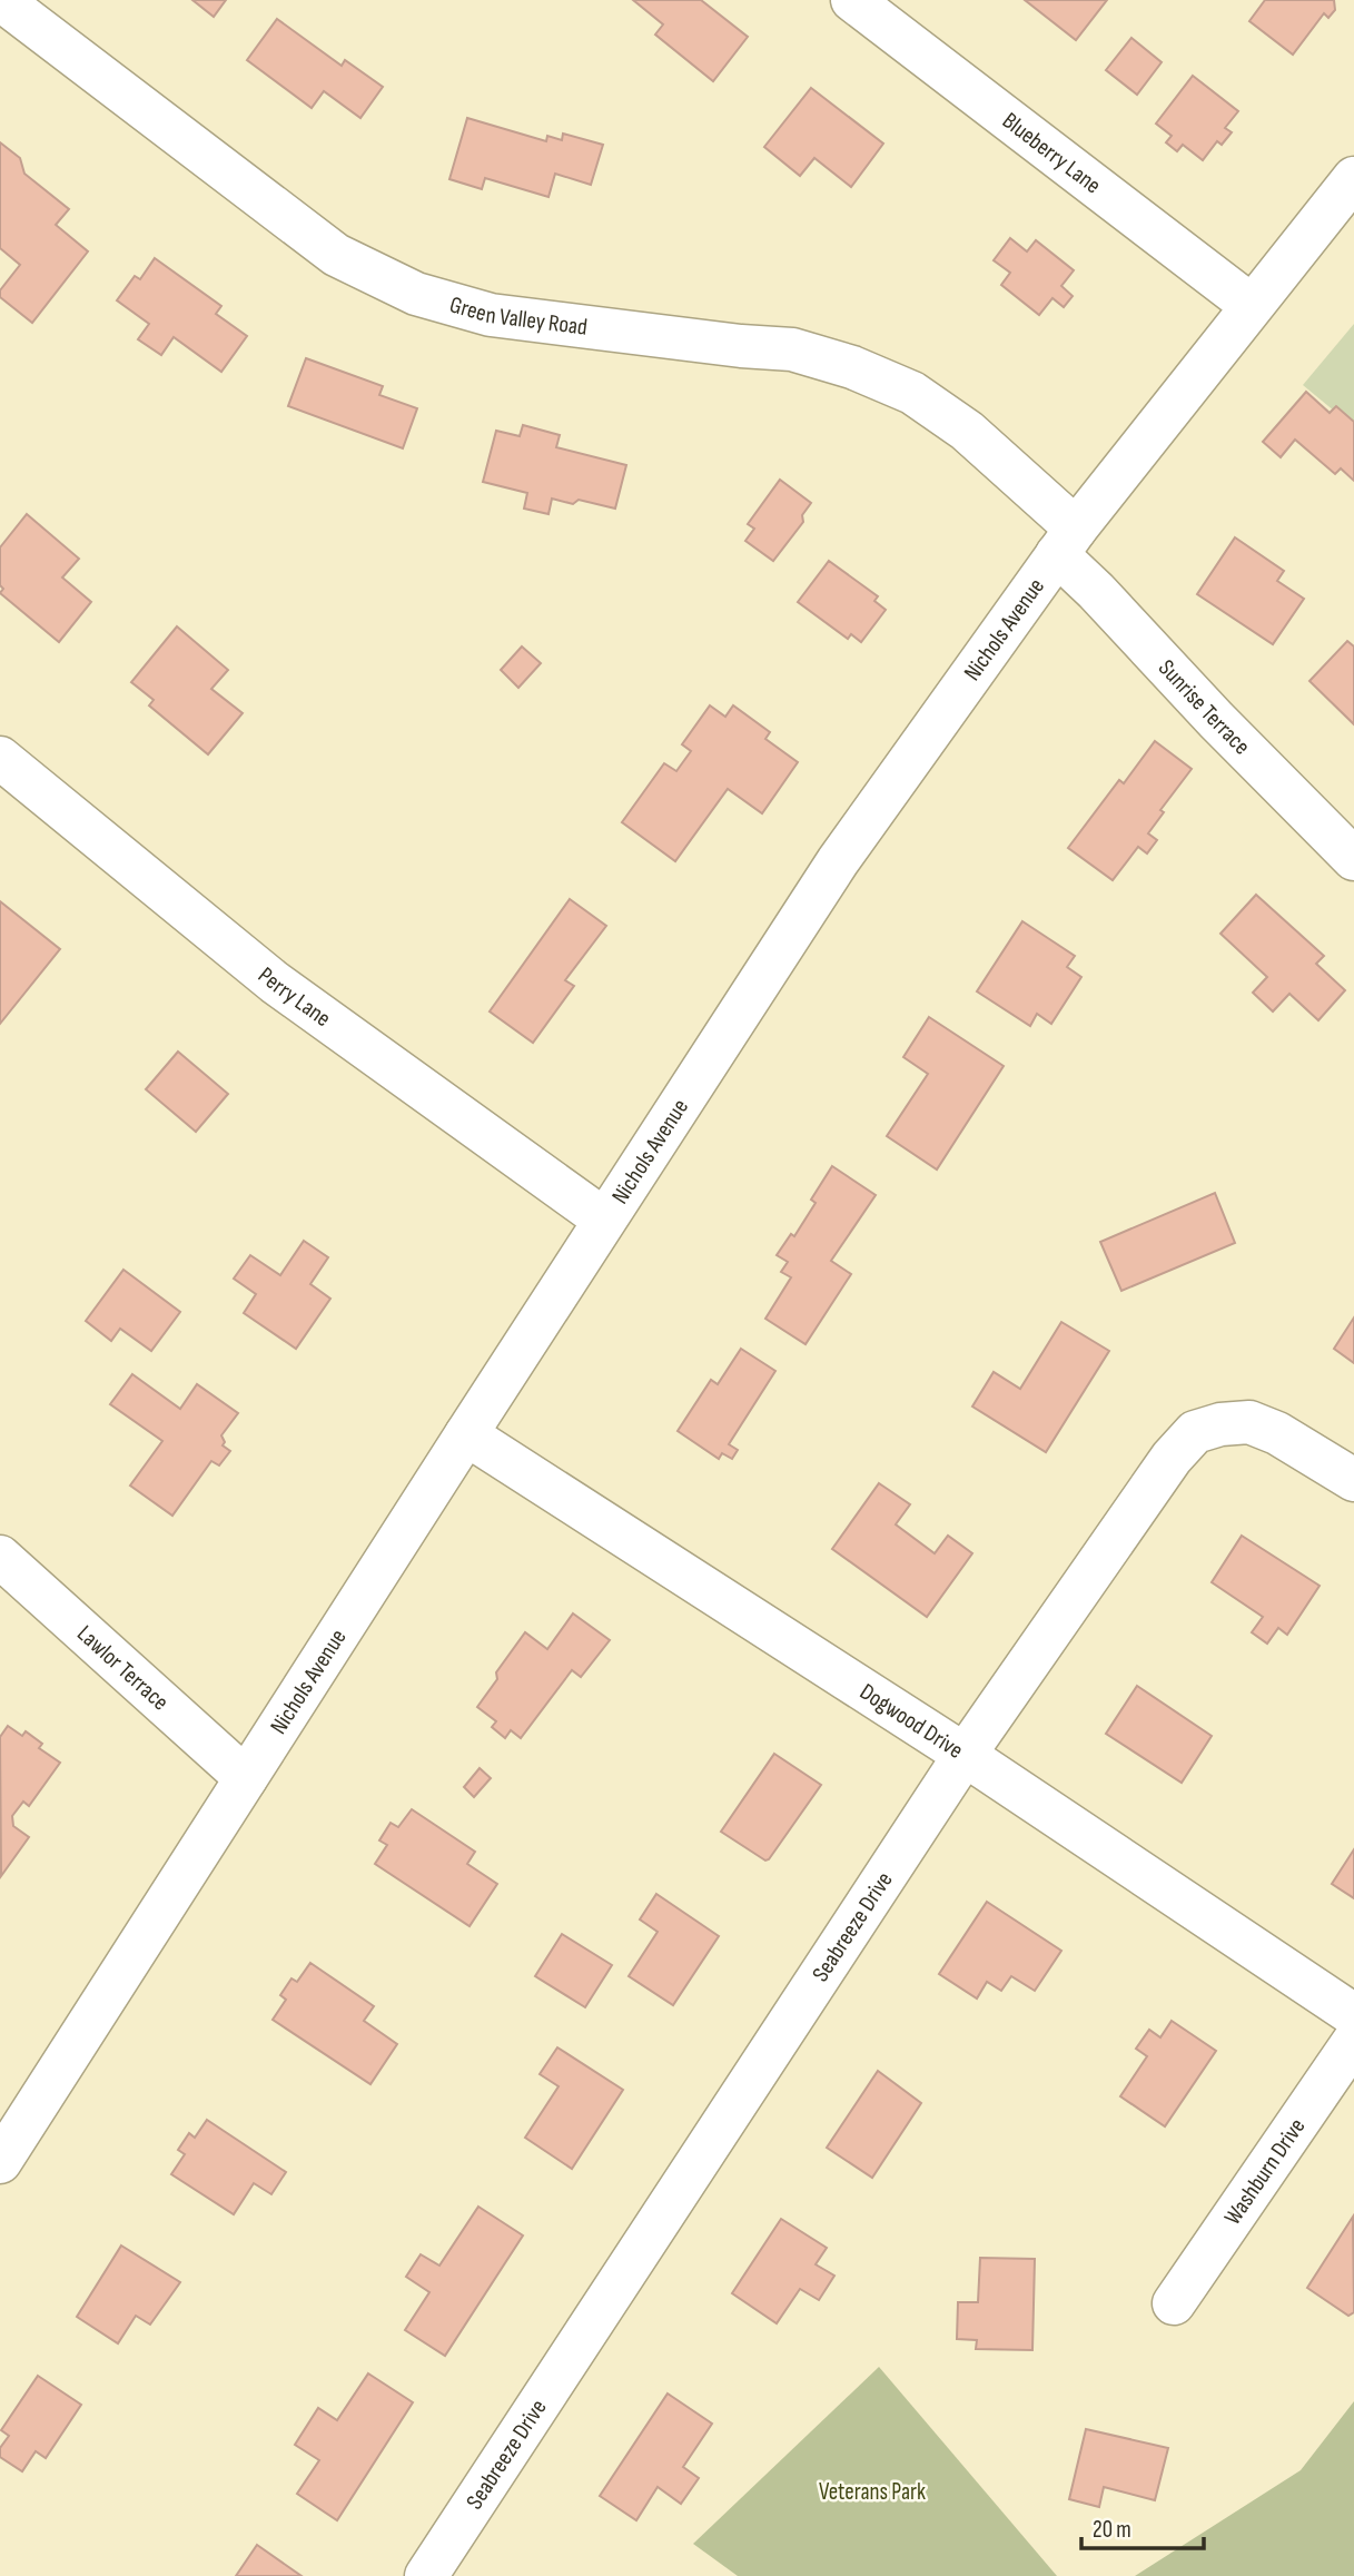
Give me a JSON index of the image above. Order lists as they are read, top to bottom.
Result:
{
  "streets": {
    "street": [
      "Blueberry Lane",
      "Green Valley Road",
      "Nichols Avenue",
      "Sunrise Terrace",
      "Perry Lane",
      "Lawlor Terrace",
      "Dogwood Drive",
      "Seabreeze Drive",
      "Washburn Drive"
    ]
  },
  "crossings": [
    ["Blueberry Lane", "Nichols Avenue"],
    ["Green Valley Road", "Nichols Avenue"],
    ["Green Valley Road", "Sunrise Terrace"],
    ["Nichols Avenue", "Sunrise Terrace"],
    ["Nichols Avenue", "Perry Lane"],
    ["Nichols Avenue", "Lawlor Terrace"],
    ["Nichols Avenue", "Dogwood Drive"],
    ["Dogwood Drive", "Seabreeze Drive"]
  ],
  "parks": ["Veterans Park"],
  "scale_bar": "20 m"
}
